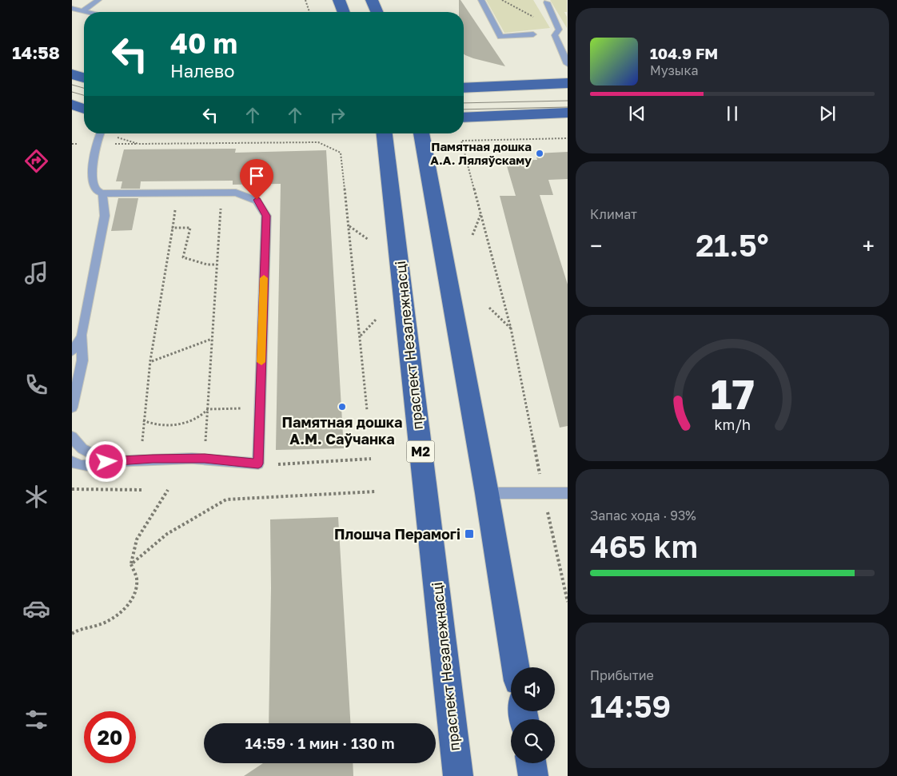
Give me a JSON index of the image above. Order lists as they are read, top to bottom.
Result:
{
  "streets": {
    "main road": ["праспект Незалежнасці", "М2"]
  },
  "places": {
    "other": ["Памятная дошка А.А. Ляляўскаму", "Памятная дошка А.М. Саўчанка"],
    "transit": ["Плошча Перамогі"]
  },
  "page": {
    "tabs": "14:58",
    "turn": ["40 m", "Налево"],
    "song": ["104.9 FM", "Музыка"],
    "tile": [
      "Климат",
      ["Запас хода · 93%", "465 km"],
      ["Прибытие", "14:59"]
    ],
    "heat": ["−", "21.5°", "+"],
    "limit": "20",
    "trip": "14:59 · 1 мин · 130 m",
    "gauge": ["17", "km/h"]
  }
}
